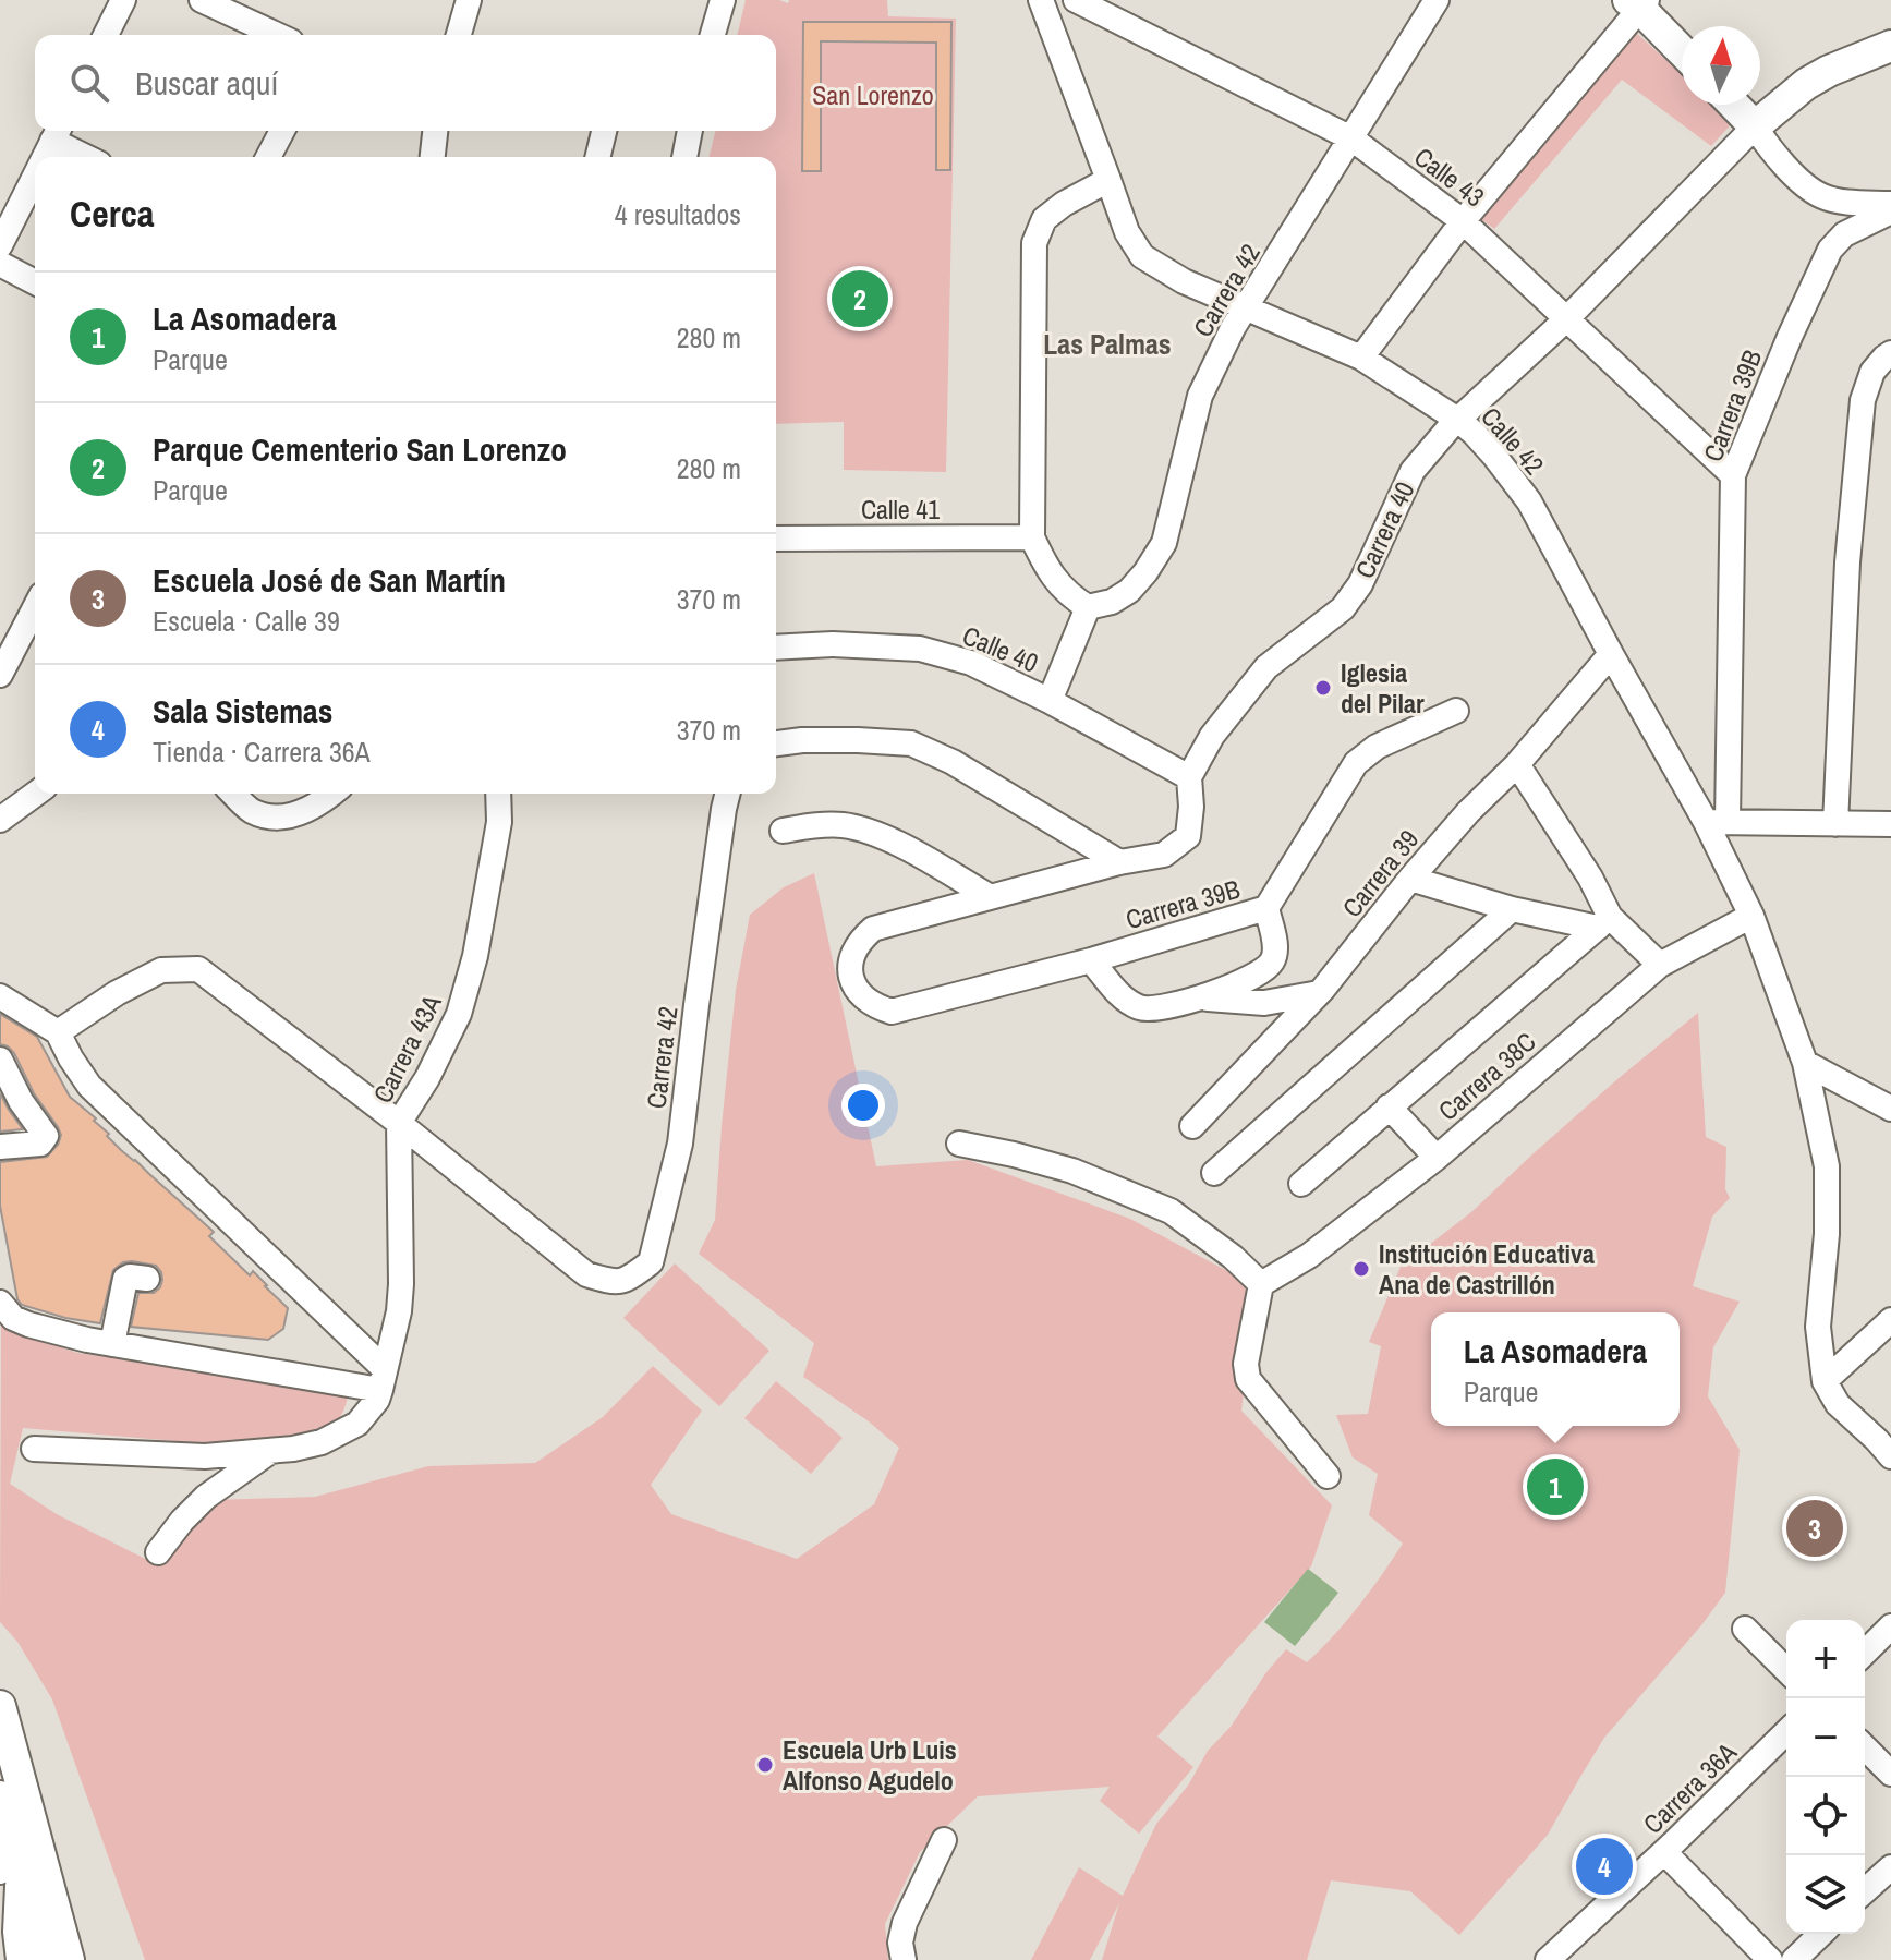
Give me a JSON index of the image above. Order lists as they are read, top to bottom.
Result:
{
  "streets": {
    "main road": ["Carrera 40"],
    "street": [
      "Calle 43",
      "Carrera 42",
      "Carrera 39B",
      "Calle 42",
      "Calle 41",
      "Calle 40",
      "Carrera 39",
      "Carrera 43A",
      "Carrera 38C",
      "Carrera 36A"
    ]
  },
  "crossings": [
    ["Calle 43", "Carrera 42"],
    ["Calle 43", "Carrera 39B"],
    ["Calle 43", "Carrera 40"],
    ["Carrera 42", "Calle 42"],
    ["Carrera 42", "Carrera 43A"],
    ["Carrera 39B", "Calle 42"],
    ["Carrera 39B", "Carrera 40"],
    ["Calle 42", "Carrera 40"],
    ["Calle 42", "Carrera 39"],
    ["Calle 42", "Carrera 38C"],
    ["Carrera 40", "Calle 40"]
  ],
  "districts": ["Las Palmas"],
  "parks": ["San Lorenzo"],
  "places": ["Iglesia del Pilar", "Institución Educativa Ana de Castrillón", "Escuela Urb Luis Alfonso Agudelo"],
  "north": "top",
  "page": {
    "search": "Buscar aquí",
    "heading": ["Cerca", "4 resultados"],
    "pins": [
      "2",
      "1",
      "3",
      "4"
    ],
    "list": [
      {
        "mark": "1",
        "name": "La Asomadera",
        "note": "Parque",
        "value": "280 m"
      },
      {
        "mark": "2",
        "name": "Parque Cementerio San Lorenzo",
        "note": "Parque",
        "value": "280 m"
      },
      {
        "mark": "3",
        "name": "Escuela José de San Martín",
        "note": "Escuela · Calle 39",
        "value": "370 m"
      },
      {
        "mark": "4",
        "name": "Sala Sistemas",
        "note": "Tienda · Carrera 36A",
        "value": "370 m"
      }
    ],
    "popup": ["La Asomadera", "Parque"],
    "map_buttons": ["+", "−"]
  }
}
